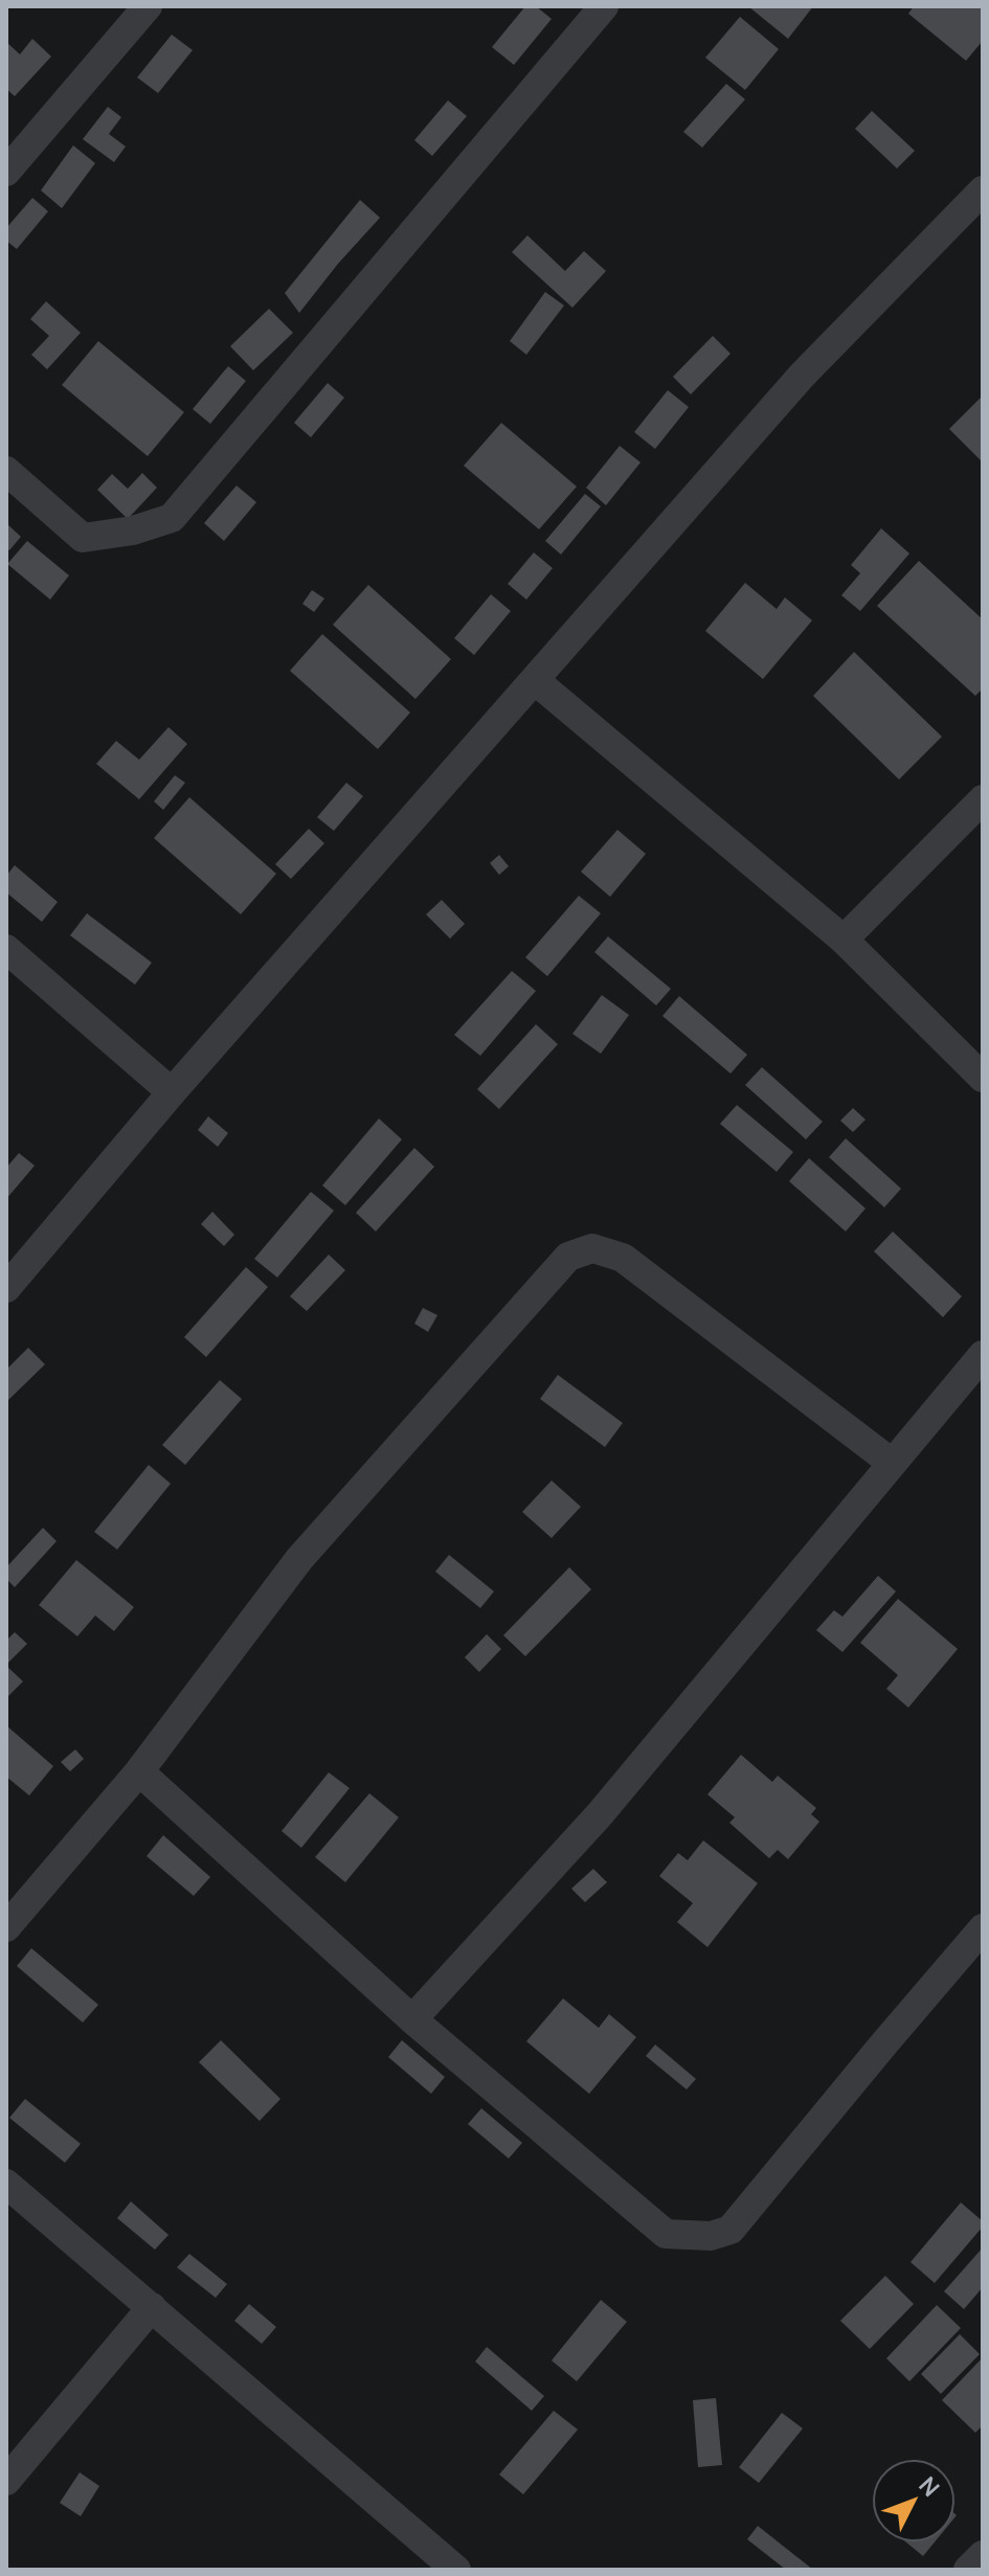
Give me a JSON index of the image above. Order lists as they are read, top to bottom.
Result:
{
  "north": "top right"
}
